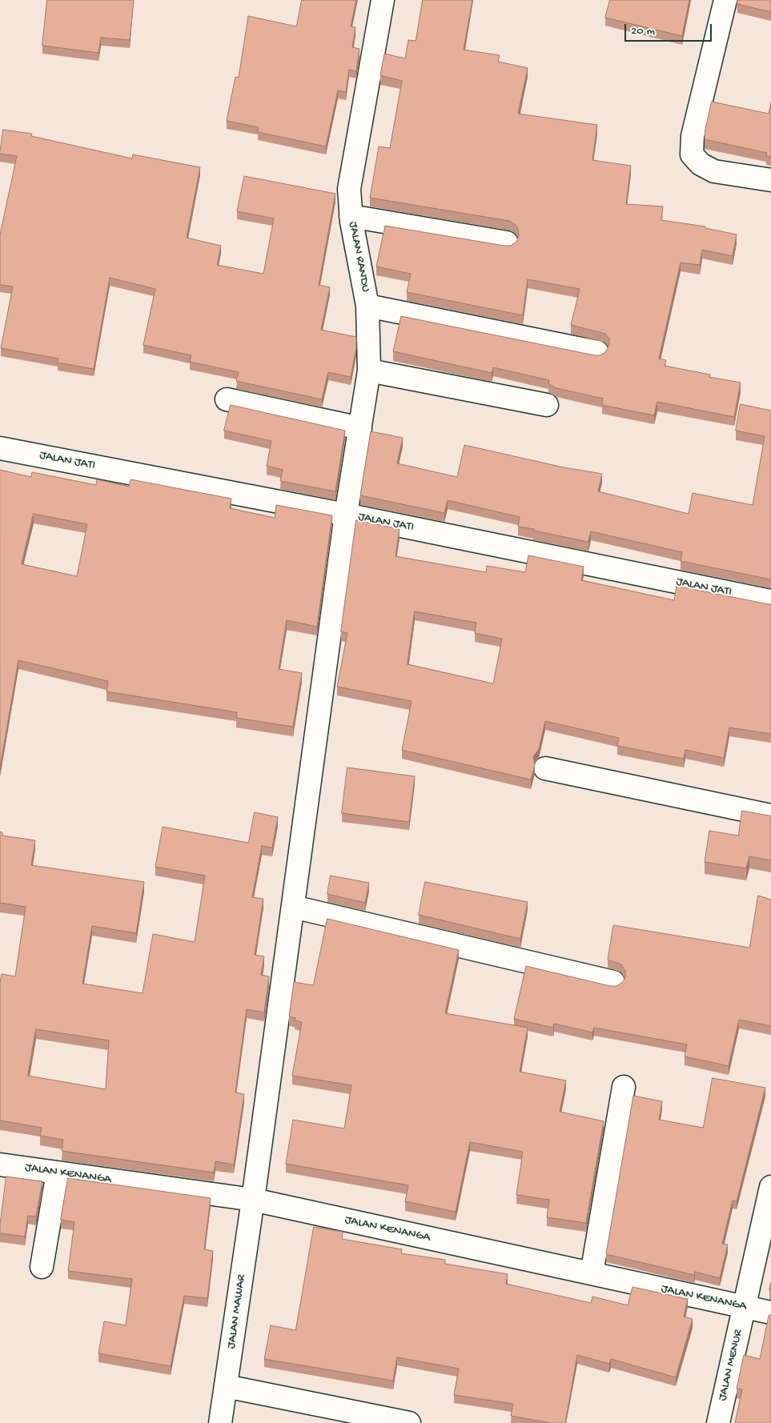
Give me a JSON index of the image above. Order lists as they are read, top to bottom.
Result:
{
  "streets": {
    "street": [
      "JALAN RANDU",
      "JALAN JATI",
      "JALAN KENANGA",
      "JALAN MAWAR",
      "JALAN MENUR"
    ]
  },
  "crossings": [
    ["JALAN RANDU", "JALAN JATI"],
    ["JALAN RANDU", "JALAN MAWAR"],
    ["JALAN KENANGA", "JALAN MAWAR"],
    ["JALAN KENANGA", "JALAN MENUR"]
  ],
  "scale_bar": "20 m"
}
